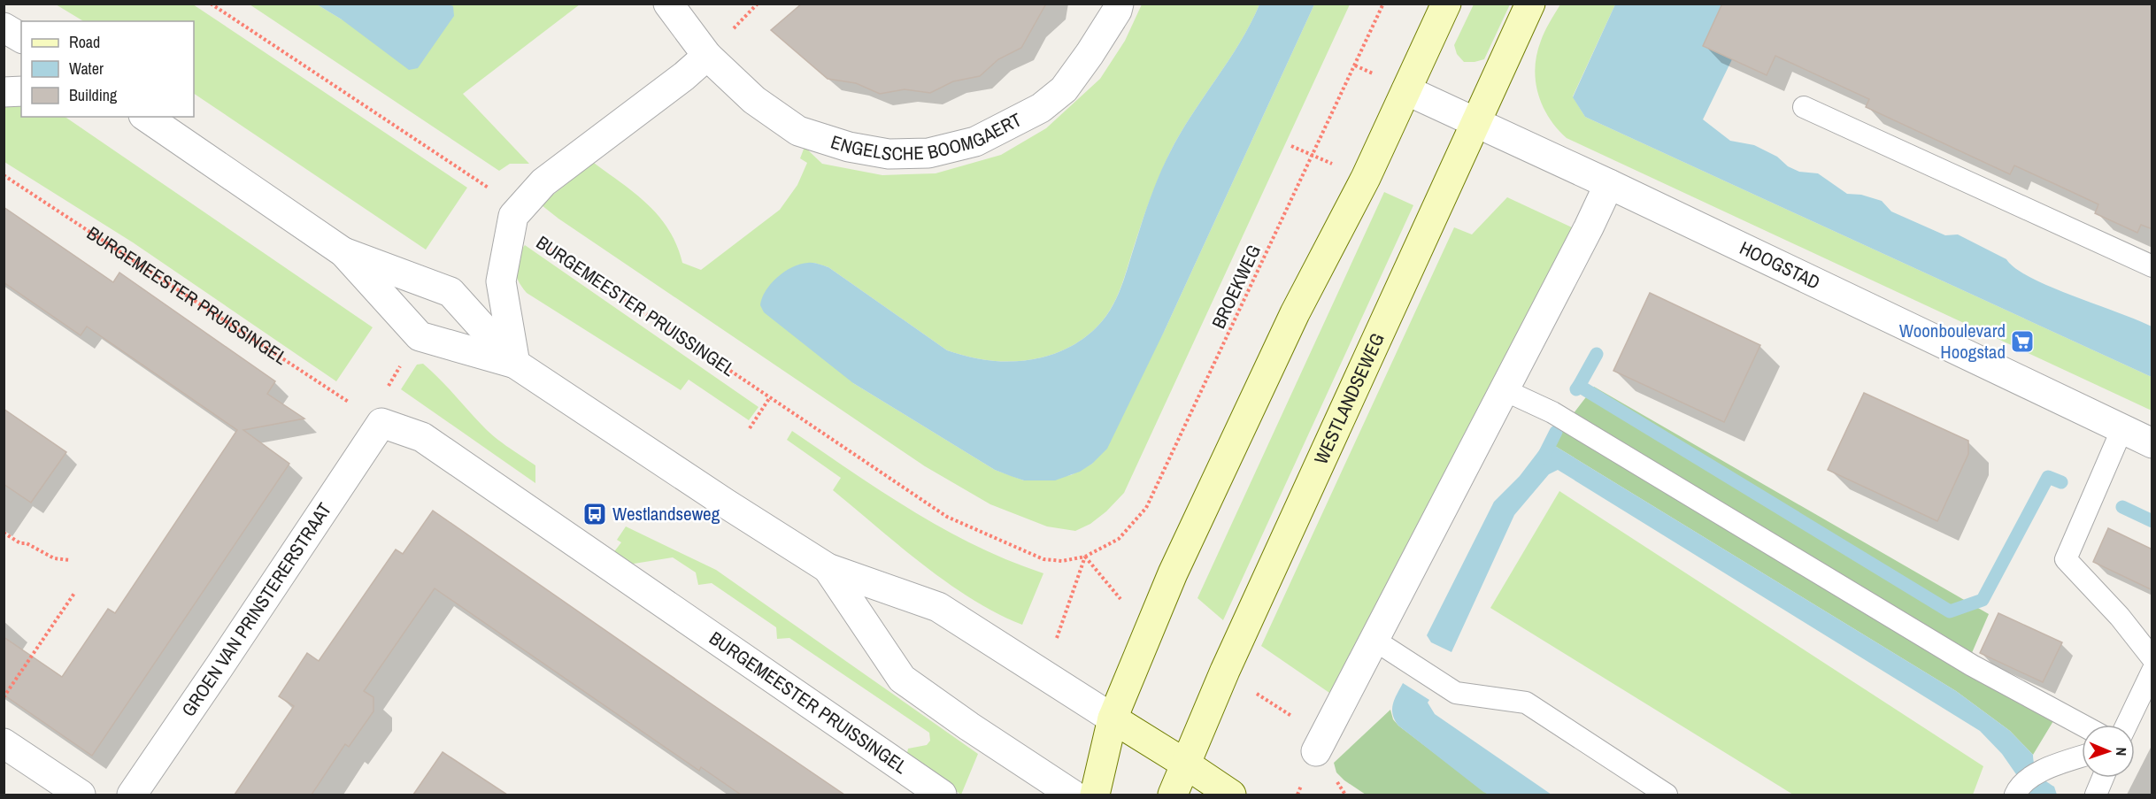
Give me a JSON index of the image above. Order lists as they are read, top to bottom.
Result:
{
  "streets": {
    "main road": ["WESTLANDSEWEG"],
    "street": [
      "ENGELSCHE BOOMGAERT",
      "HOOGSTAD",
      "BURGEMEESTER PRUISSINGEL",
      "GROEN VAN PRINSTERERSTRAAT"
    ],
    "path": ["BROEKWEG"]
  },
  "crossings": [
    ["HOOGSTAD", "WESTLANDSEWEG"],
    ["BROEKWEG", "BURGEMEESTER PRUISSINGEL"],
    ["BURGEMEESTER PRUISSINGEL", "GROEN VAN PRINSTERERSTRAAT"]
  ],
  "places": {
    "supermarket": ["Woonboulevard Hoogstad"],
    "bus stop": ["Westlandseweg"]
  },
  "legend": ["Road", "Water", "Building"],
  "north": "right"
}
